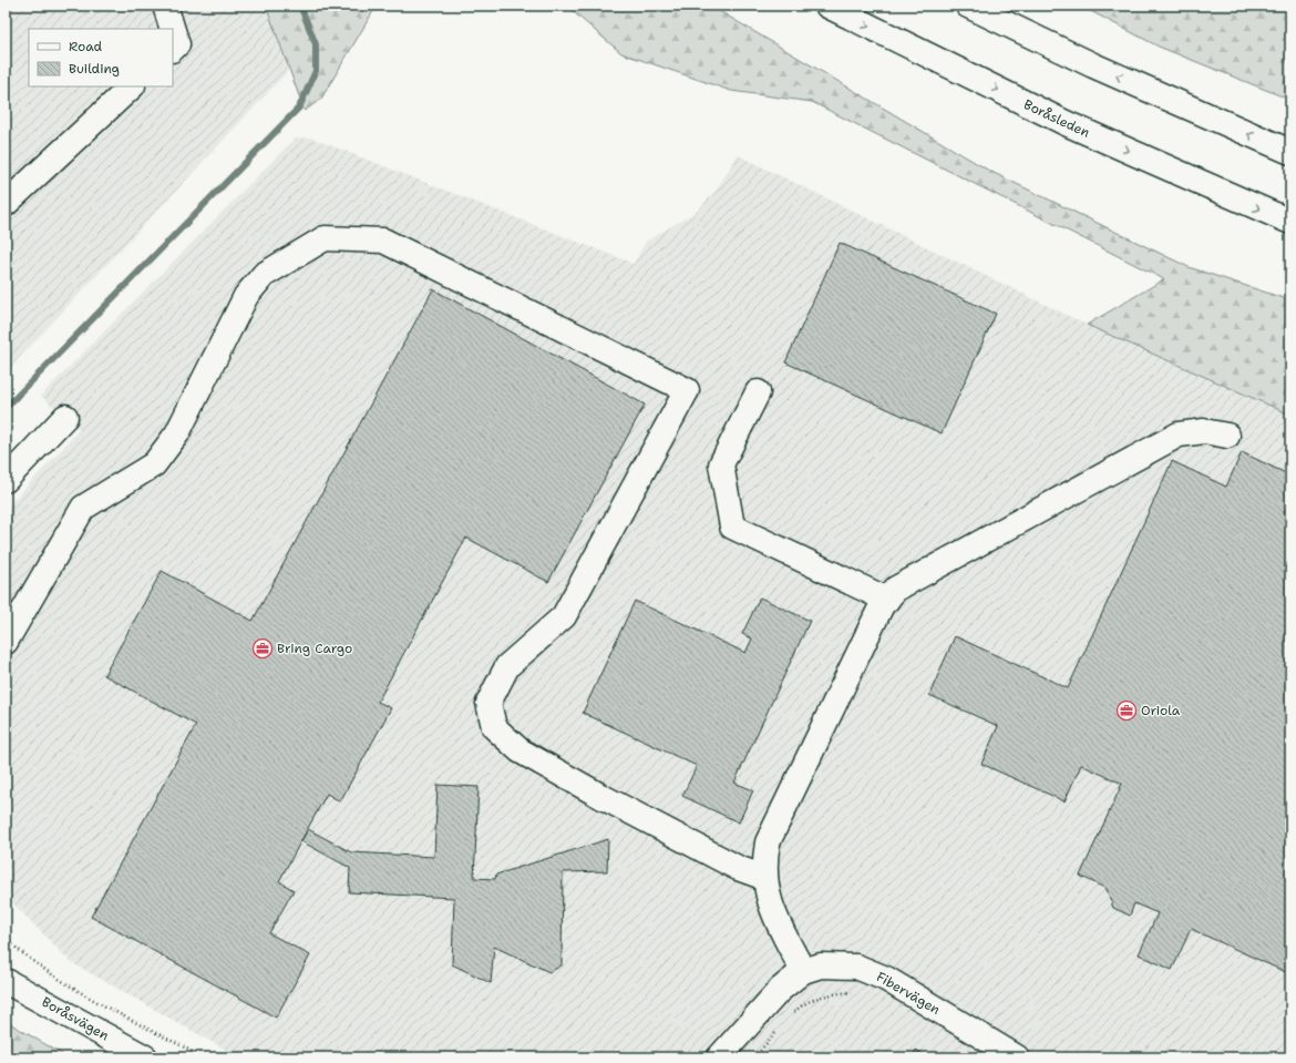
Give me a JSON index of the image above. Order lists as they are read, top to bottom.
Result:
{
  "streets": {
    "main road": ["Boråsleden", "Fibervägen", "Boråsvägen"]
  },
  "places": {
    "office": ["Bring Cargo", "Oriola"]
  },
  "legend": ["Road", "Building"]
}
